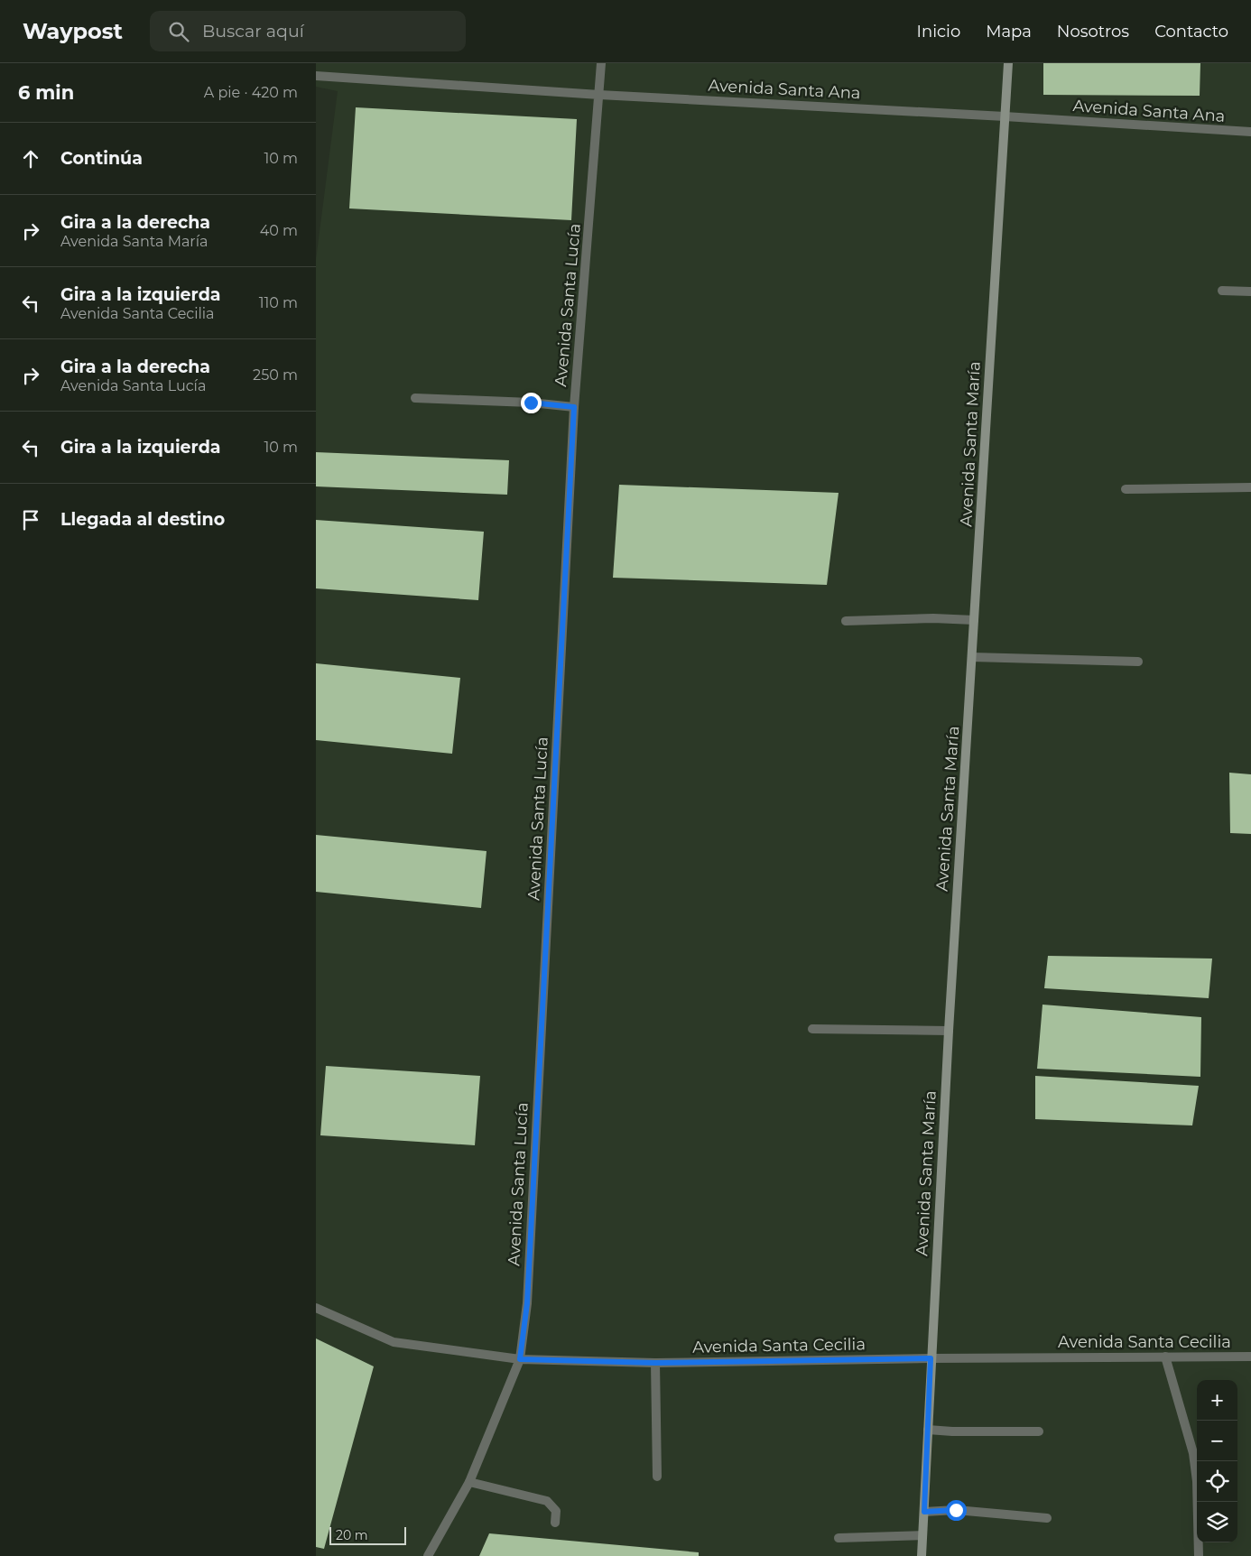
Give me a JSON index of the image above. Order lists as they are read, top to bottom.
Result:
{
  "streets": {
    "street": [
      "Avenida Santa Ana",
      "Avenida Santa Lucía",
      "Avenida Santa María",
      "Avenida Santa Cecilia"
    ]
  },
  "crossings": [
    ["Avenida Santa Ana", "Avenida Santa Lucía"],
    ["Avenida Santa Ana", "Avenida Santa María"],
    ["Avenida Santa Lucía", "Avenida Santa Cecilia"],
    ["Avenida Santa María", "Avenida Santa Cecilia"]
  ],
  "scale_bar": "20 m",
  "page": {
    "header": "Waypost",
    "search": "Buscar aquí",
    "nav": [
      "Inicio",
      "Mapa",
      "Nosotros",
      "Contacto"
    ],
    "heading": ["6 min", "A pie · 420 m"],
    "list": [
      ["Continúa", "10 m"],
      ["Gira a la derecha", "Avenida Santa María", "40 m"],
      ["Gira a la izquierda", "Avenida Santa Cecilia", "110 m"],
      ["Gira a la derecha", "Avenida Santa Lucía", "250 m"],
      ["Gira a la izquierda", "10 m"],
      "Llegada al destino"
    ],
    "map_buttons": ["+", "−"],
    "scale": "20 m"
  }
}
